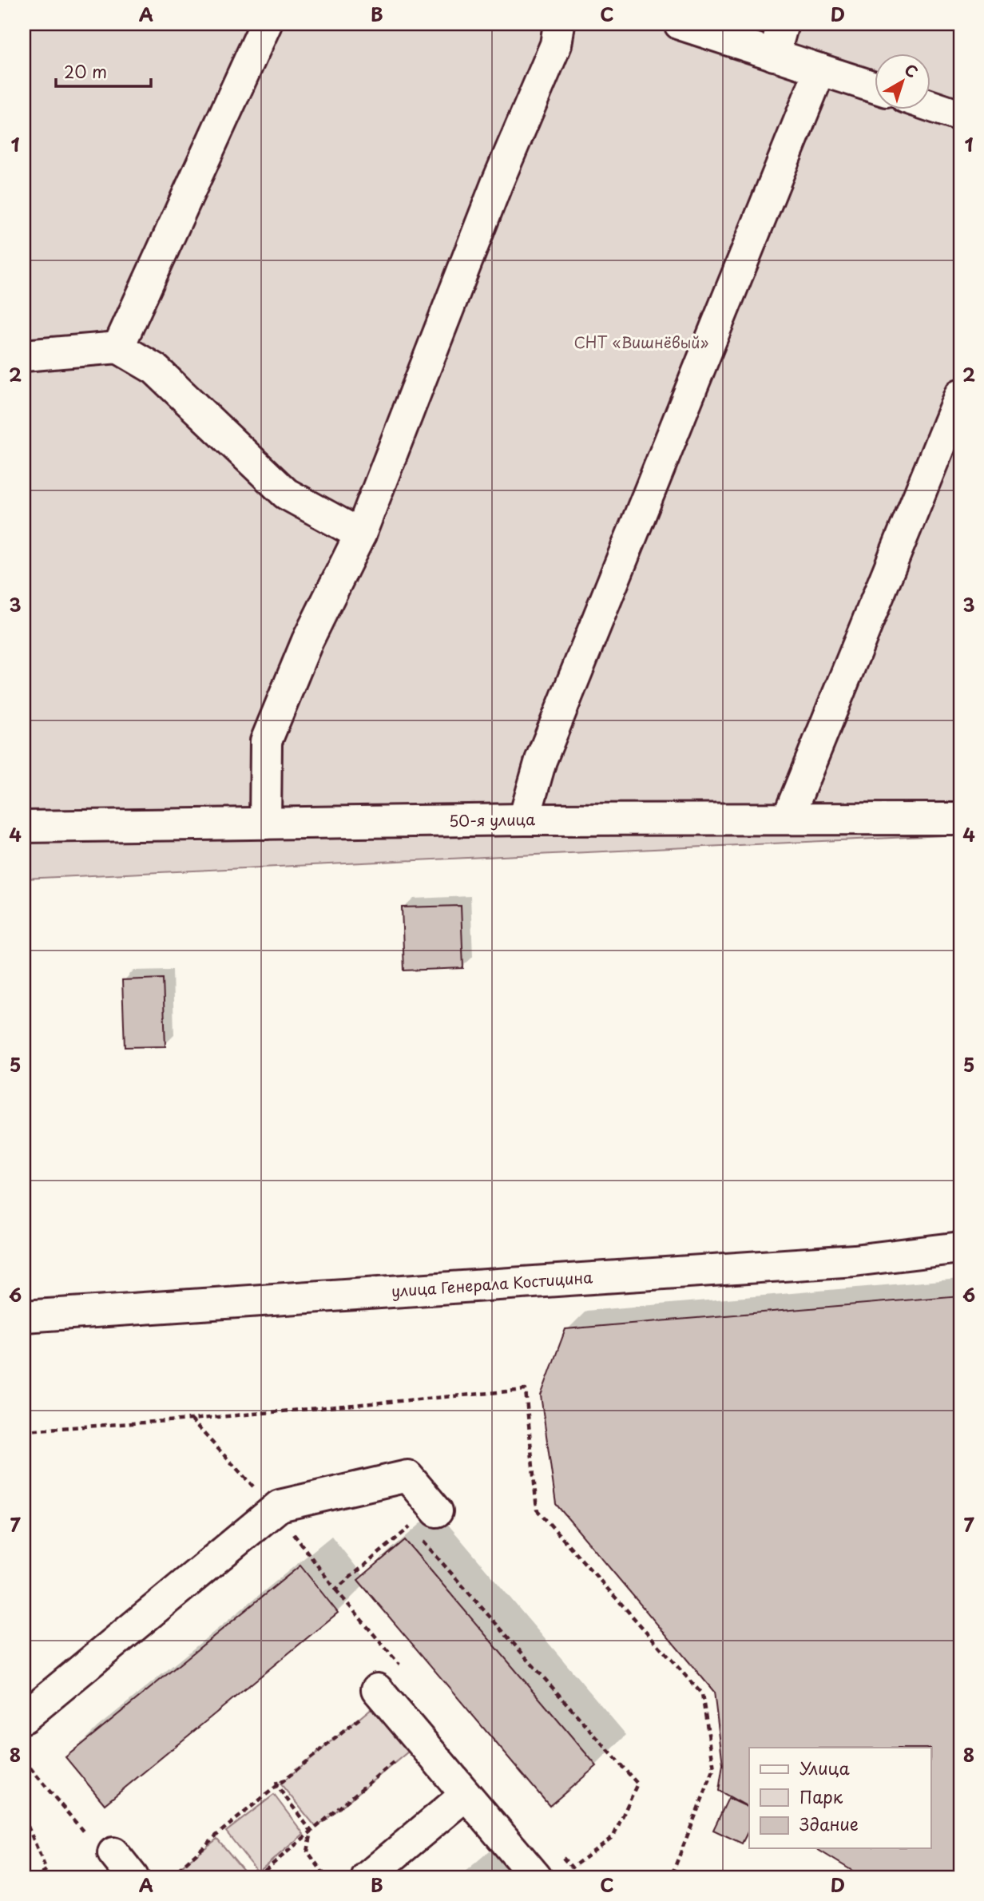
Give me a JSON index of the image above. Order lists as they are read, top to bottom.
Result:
{
  "streets": {
    "street": ["50-я улица", "улица Генерала Костицина"]
  },
  "parks": ["СНТ «Вишнёвый»"],
  "legend": ["Улица", "Парк", "Здание"],
  "scale_bar": "20 m",
  "north": "top right",
  "grid": {
    "columns": [
      "A",
      "B",
      "C",
      "D"
    ],
    "rows": [
      "1",
      "2",
      "3",
      "4",
      "5",
      "6",
      "7",
      "8"
    ]
  }
}
